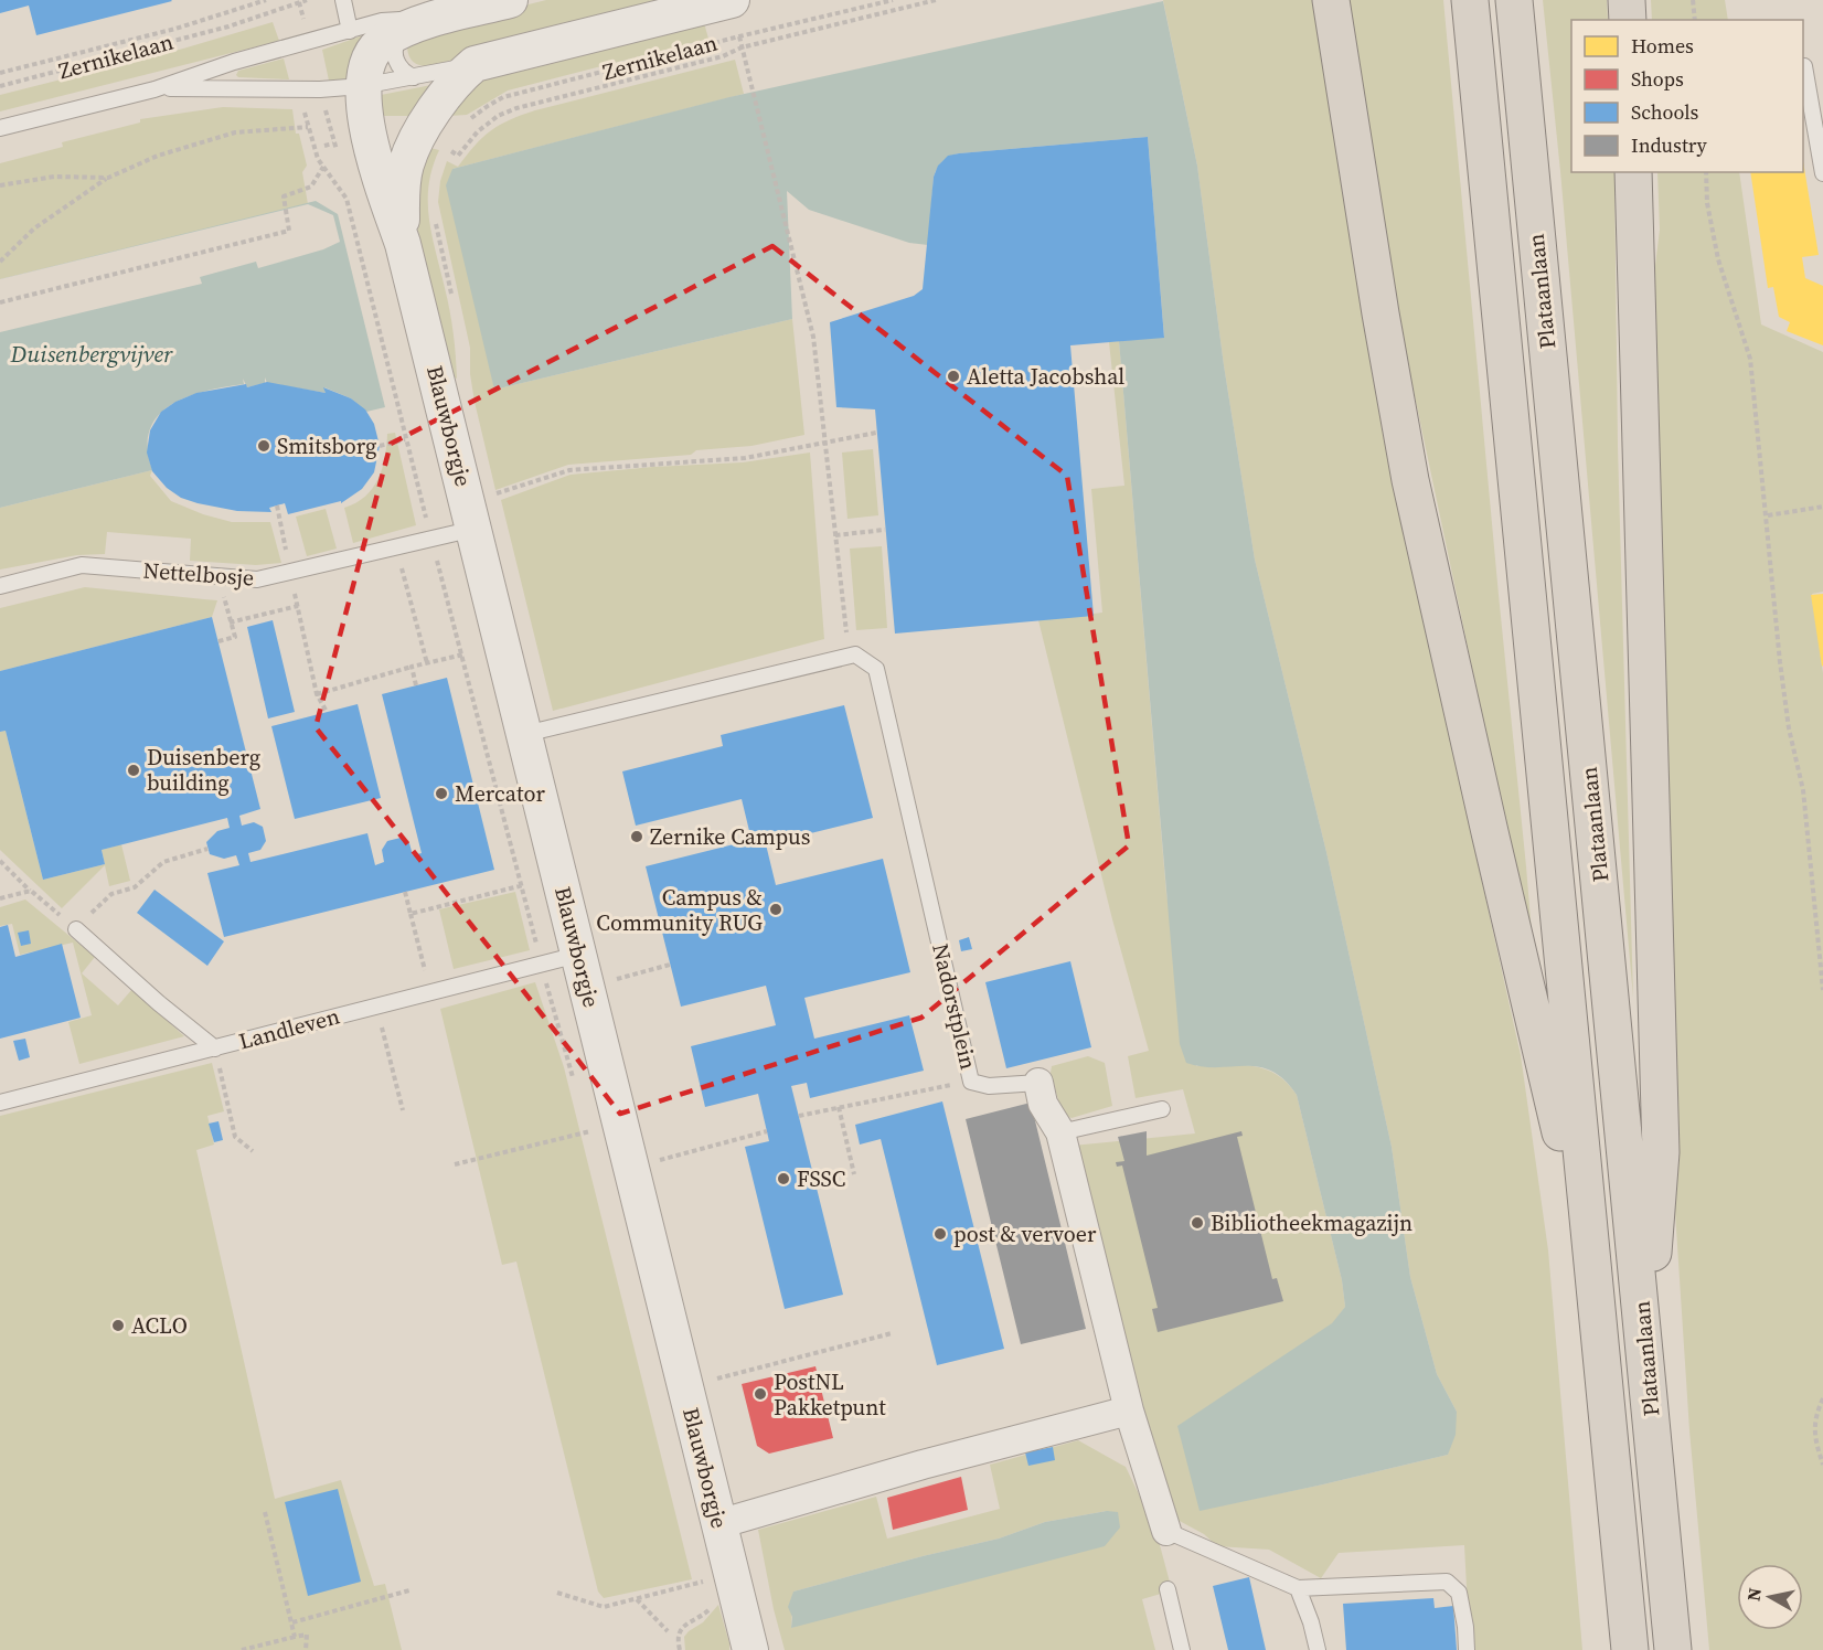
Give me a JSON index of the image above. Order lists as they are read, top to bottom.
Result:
{
  "streets": {
    "highway": ["Plataanlaan"],
    "street": ["Zernikelaan", "Blauwborgje", "Nadorstplein"],
    "lane": ["Nettelbosje", "Landleven"]
  },
  "crossings": [
    ["Zernikelaan", "Blauwborgje"],
    ["Blauwborgje", "Nettelbosje"],
    ["Blauwborgje", "Landleven"]
  ],
  "water": ["Duisenbergvijver"],
  "places": [
    "Aletta Jacobshal",
    "Smitsborg",
    "Duisenberg building",
    "Mercator",
    "Zernike Campus",
    "Campus & Community RUG",
    "FSSC",
    "Bibliotheekmagazijn",
    "post & vervoer",
    "ACLO",
    "PostNL Pakketpunt"
  ],
  "legend": [
    "Homes",
    "Shops",
    "Schools",
    "Industry"
  ],
  "north": "left"
}
